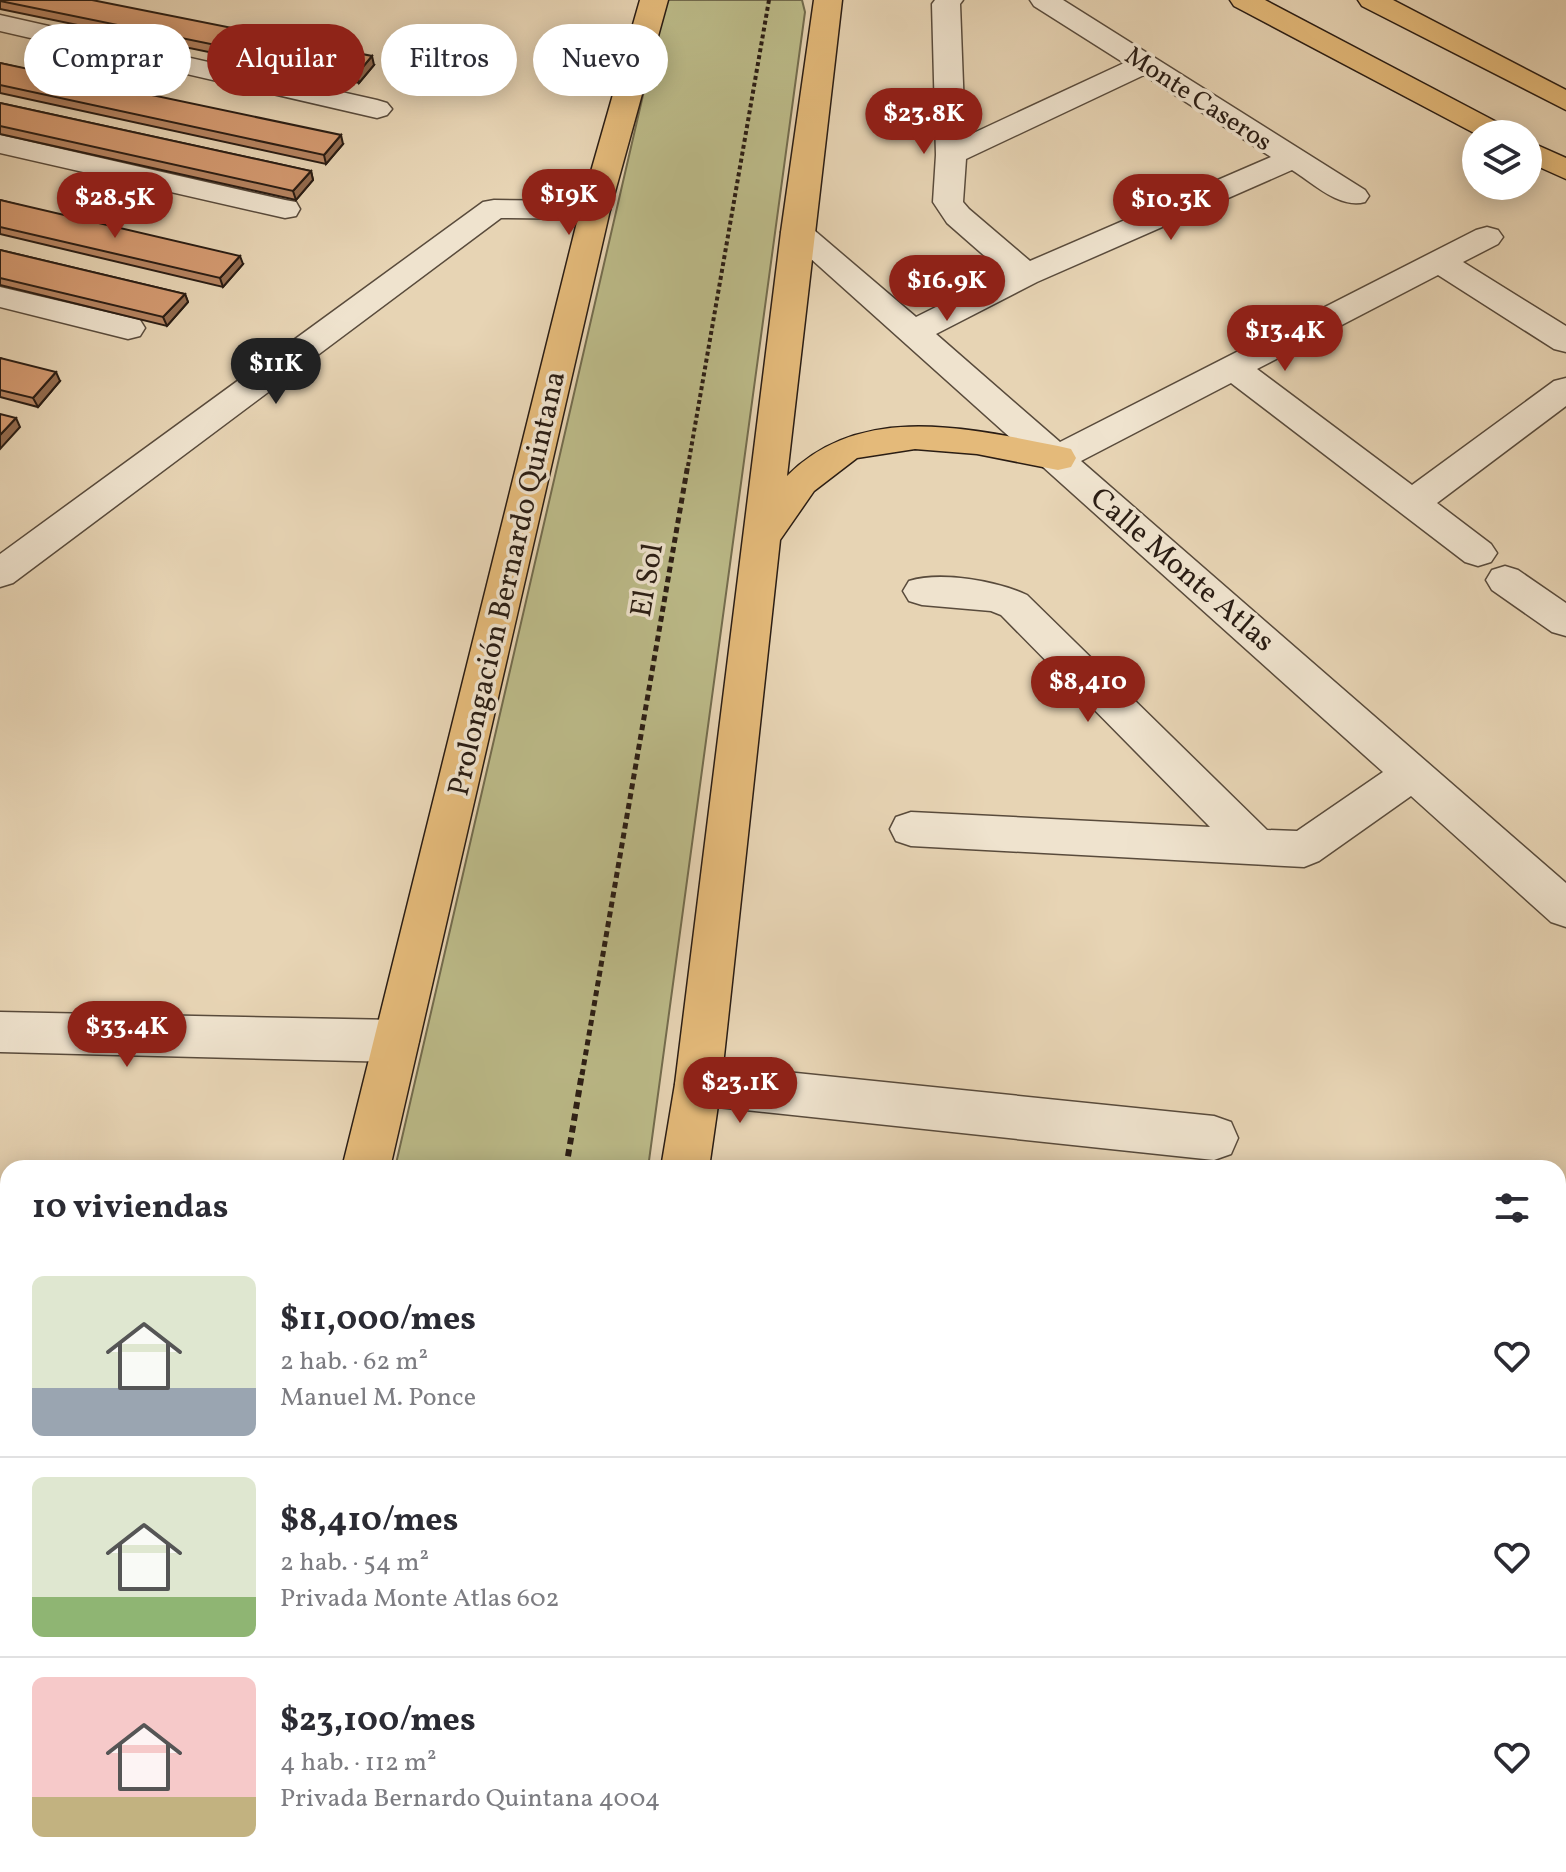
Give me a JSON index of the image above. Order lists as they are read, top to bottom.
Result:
{
  "streets": {
    "main road": ["Prolongación Bernardo Quintana"],
    "street": ["Monte Caseros", "Calle Monte Atlas"],
    "path": ["El Sol"]
  },
  "page": {
    "chip": [
      "Comprar",
      "Alquilar",
      "Filtros",
      "Nuevo"
    ],
    "price": [
      "$23.8K",
      "$19K",
      "$28.5K",
      "$10.3K",
      "$16.9K",
      "$13.4K",
      "$11K",
      "$8,410",
      "$33.4K",
      "$23.1K"
    ],
    "heading": "10 viviendas",
    "list": [
      {
        "name": "$11,000/mes",
        "note": "2 hab. · 62 m² · Manuel M. Ponce"
      },
      {
        "name": "$8,410/mes",
        "note": "2 hab. · 54 m² · Privada Monte Atlas 602"
      },
      {
        "name": "$23,100/mes",
        "note": "4 hab. · 112 m² · Privada Bernardo Quintana 4004"
      }
    ]
  }
}
